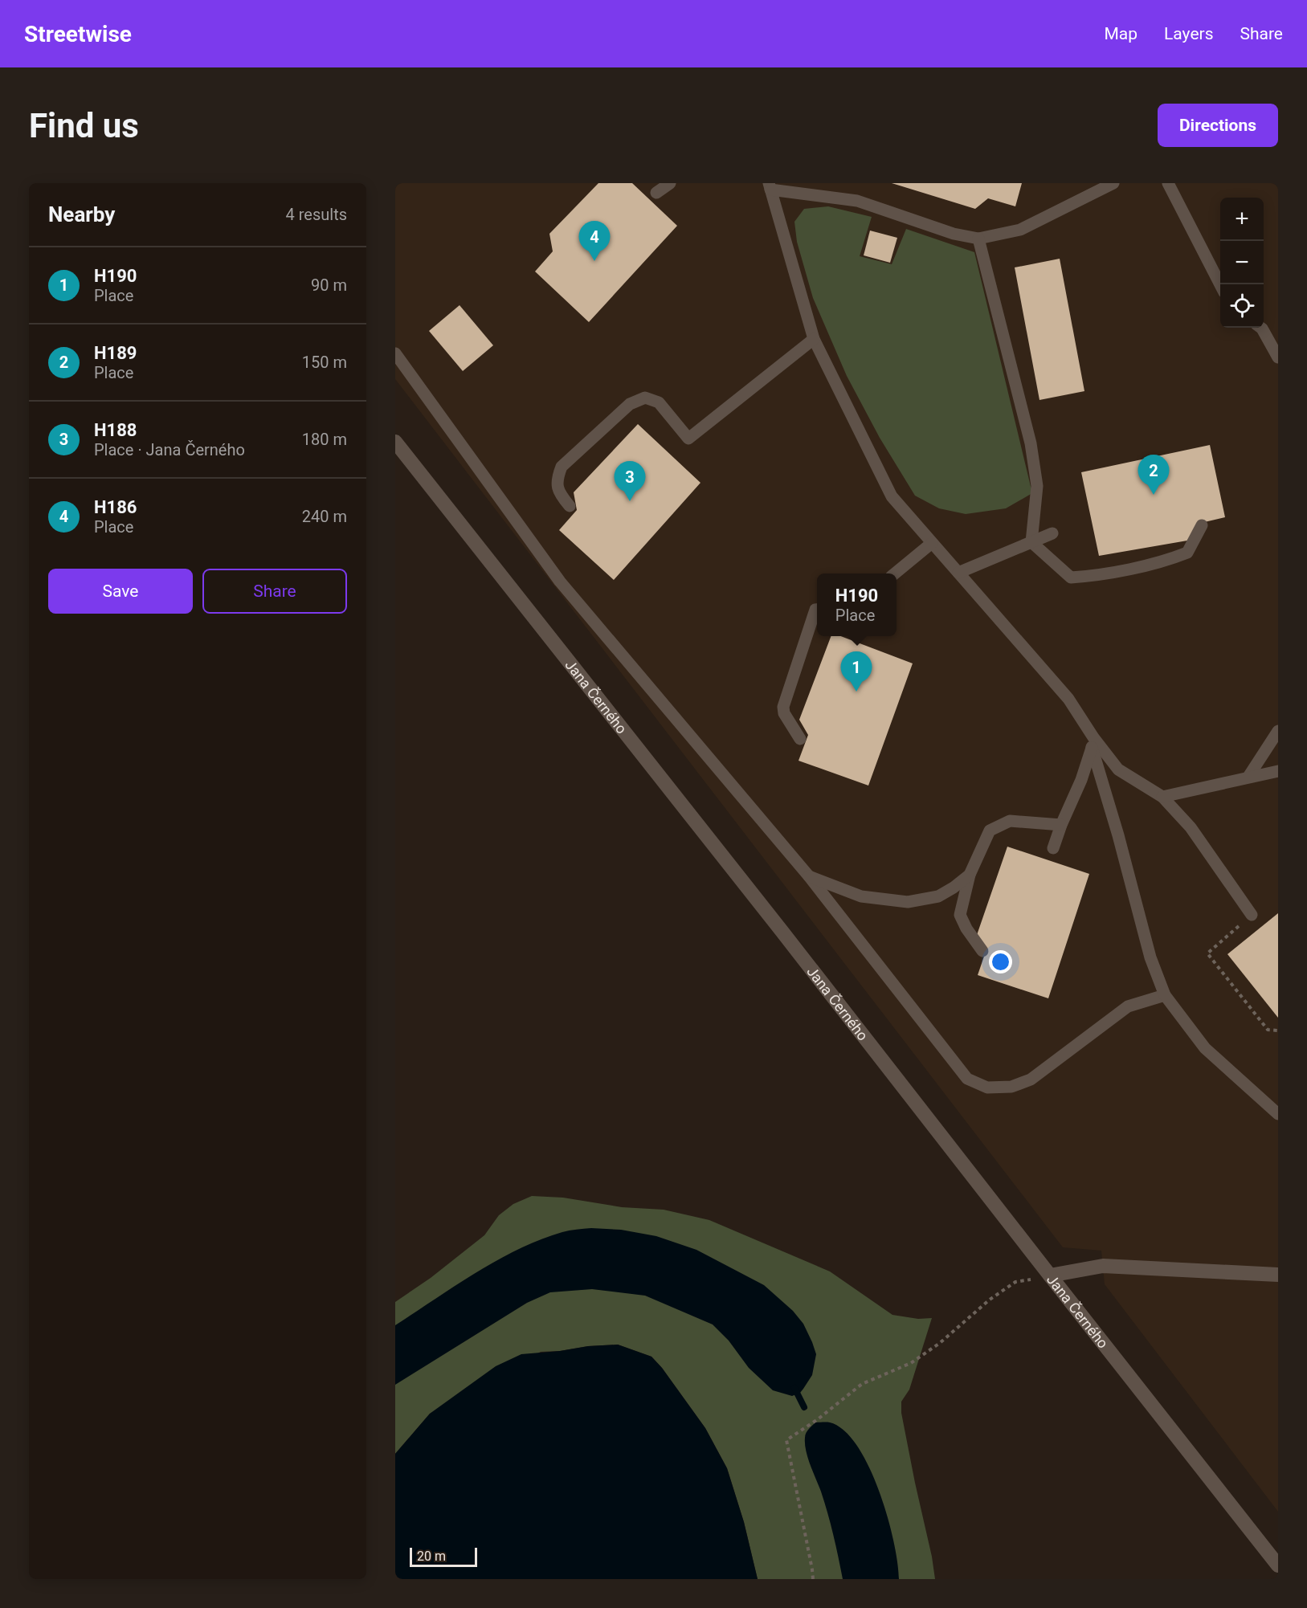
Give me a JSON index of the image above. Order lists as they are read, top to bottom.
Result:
{
  "streets": {
    "street": ["Jana Černého"]
  },
  "scale_bar": "20 m",
  "page": {
    "header": "Streetwise",
    "nav": ["Map", "Layers", "Share"],
    "buttons": [
      "Directions",
      ["Save", "Share"]
    ],
    "title": "Find us",
    "heading": ["Nearby", "4 results"],
    "map_buttons": ["+", "−"],
    "pins": [
      "4",
      "2",
      "3",
      "1"
    ],
    "list": [
      {
        "mark": "1",
        "name": "H190",
        "note": "Place",
        "value": "90 m"
      },
      {
        "mark": "2",
        "name": "H189",
        "note": "Place",
        "value": "150 m"
      },
      {
        "mark": "3",
        "name": "H188",
        "note": "Place · Jana Černého",
        "value": "180 m"
      },
      {
        "mark": "4",
        "name": "H186",
        "note": "Place",
        "value": "240 m"
      }
    ],
    "popup": ["H190", "Place"],
    "scale": "20 m"
  }
}
